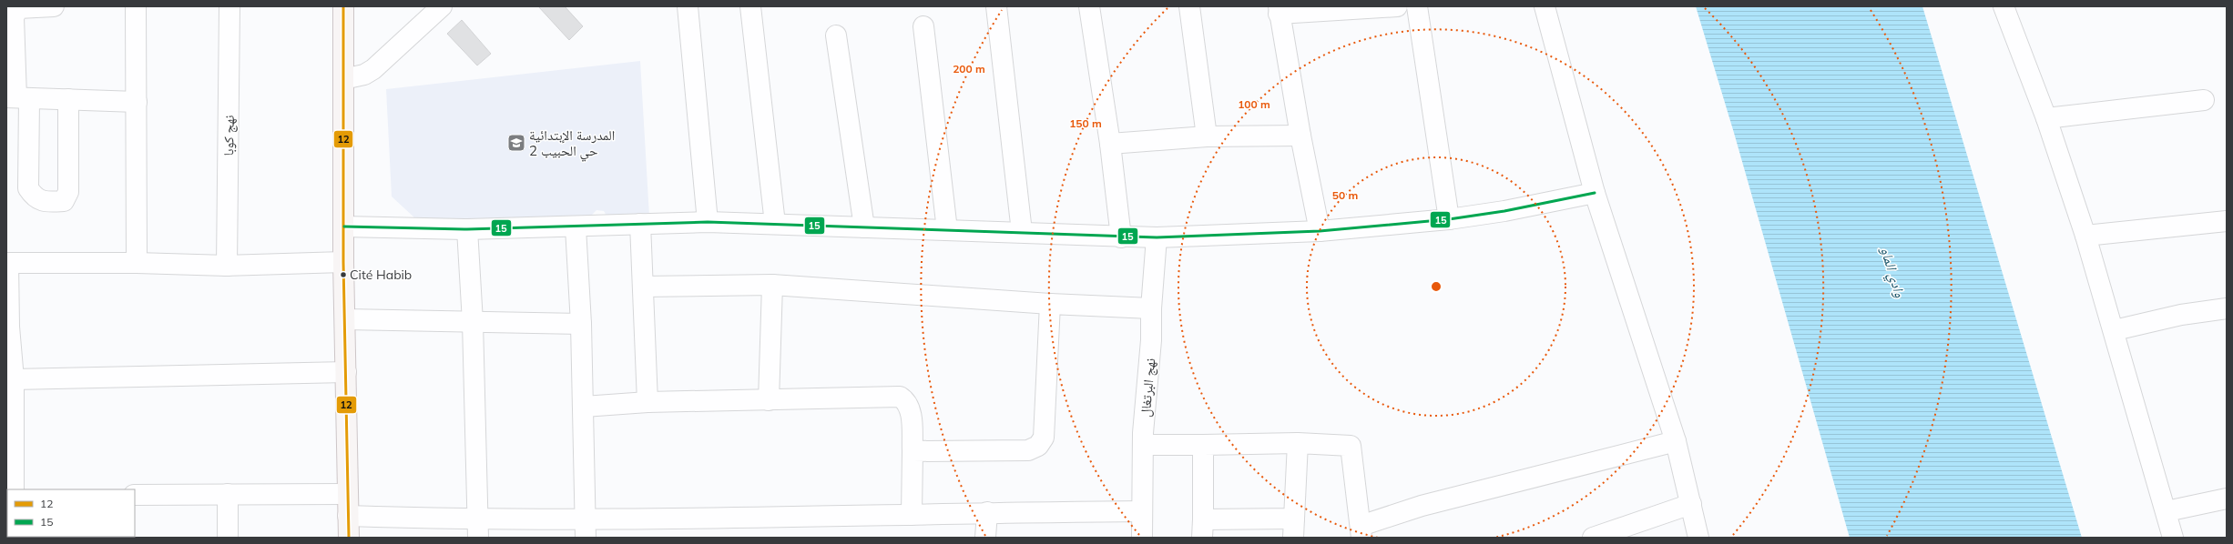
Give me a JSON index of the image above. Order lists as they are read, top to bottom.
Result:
{
  "streets": {
    "street": ["نهج كوبا", "نهج البرتغال"]
  },
  "water": ["وادي الماو"],
  "places": {
    "school or university": ["المدرسة الإبتدائية حي الحبيب 2"],
    "other": ["Cité Habib"]
  },
  "lines": ["transit line 12", "transit line 15"],
  "legend": ["12", "15"],
  "rings": [
    "200 m",
    "100 m",
    "150 m",
    "50 m"
  ]
}
